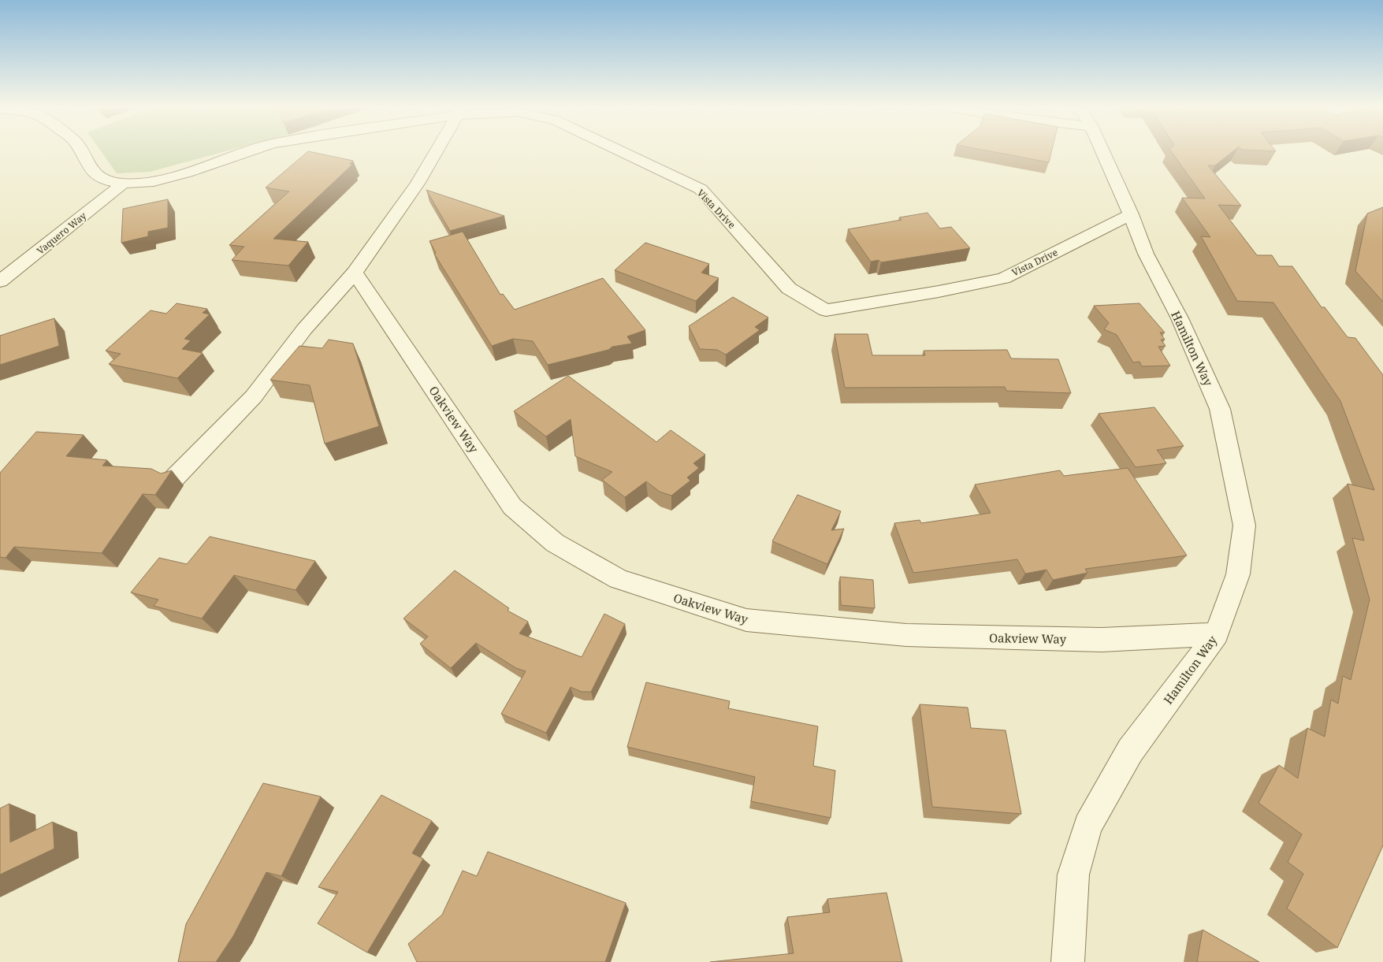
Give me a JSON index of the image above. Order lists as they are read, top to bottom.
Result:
{
  "streets": {
    "street": [
      "Vista Drive",
      "Vaquero Way",
      "Hamilton Way",
      "Oakview Way"
    ]
  },
  "crossings": [
    ["Vista Drive", "Vaquero Way"],
    ["Vista Drive", "Hamilton Way"],
    ["Hamilton Way", "Oakview Way"]
  ]
}
